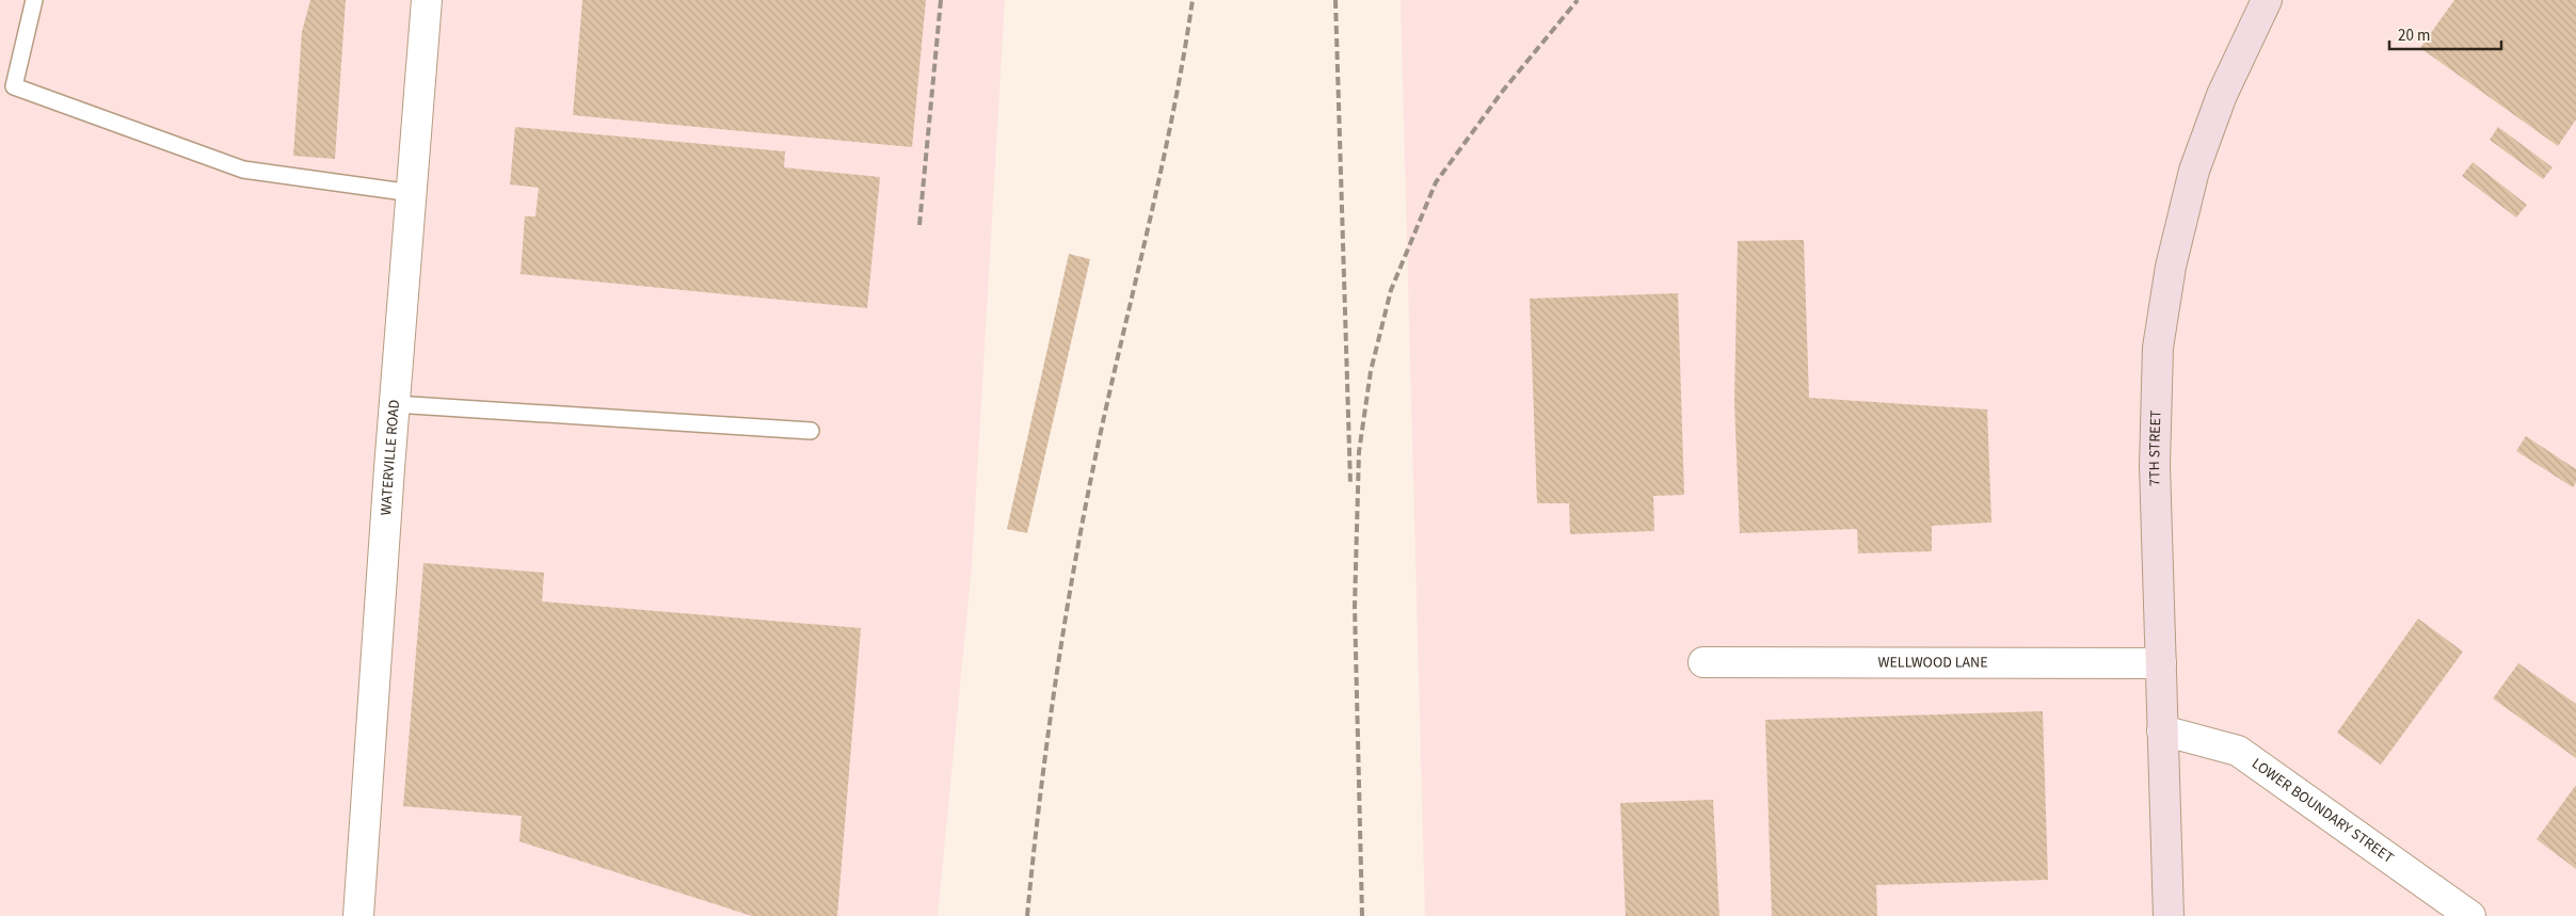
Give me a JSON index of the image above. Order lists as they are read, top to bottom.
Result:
{
  "streets": {
    "street": [
      "7TH STREET",
      "WATERVILLE ROAD",
      "WELLWOOD LANE",
      "LOWER BOUNDARY STREET"
    ]
  },
  "crossings": [
    ["7TH STREET", "WELLWOOD LANE"],
    ["7TH STREET", "LOWER BOUNDARY STREET"]
  ],
  "scale_bar": "20 m"
}
